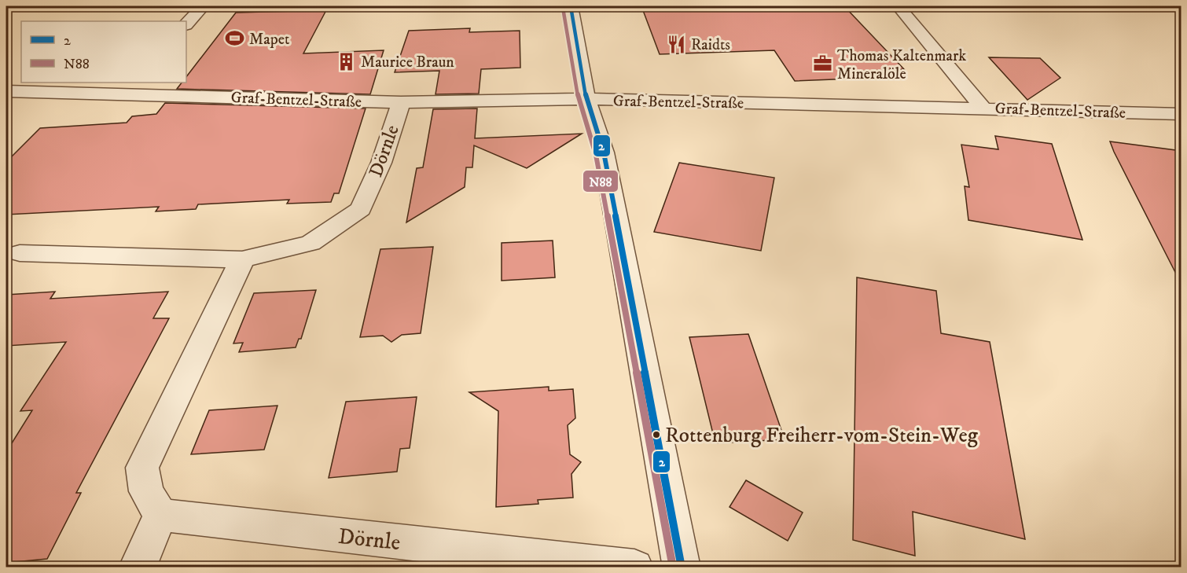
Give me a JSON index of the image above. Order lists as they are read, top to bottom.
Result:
{
  "streets": {
    "street": ["Graf-Bentzel-Straße", "Dörnle"]
  },
  "crossings": [
    ["Graf-Bentzel-Straße", "Dörnle"]
  ],
  "places": {
    "sports": ["Mapet"],
    "restaurant": ["Raidts"],
    "building": ["Maurice Braun"],
    "office": ["Thomas Kaltenmark Mineralöle"],
    "other": ["Rottenburg Freiherr-vom-Stein-Weg"]
  },
  "lines": ["transit line 2", "transit line N88"],
  "legend": ["2", "N88"]
}
